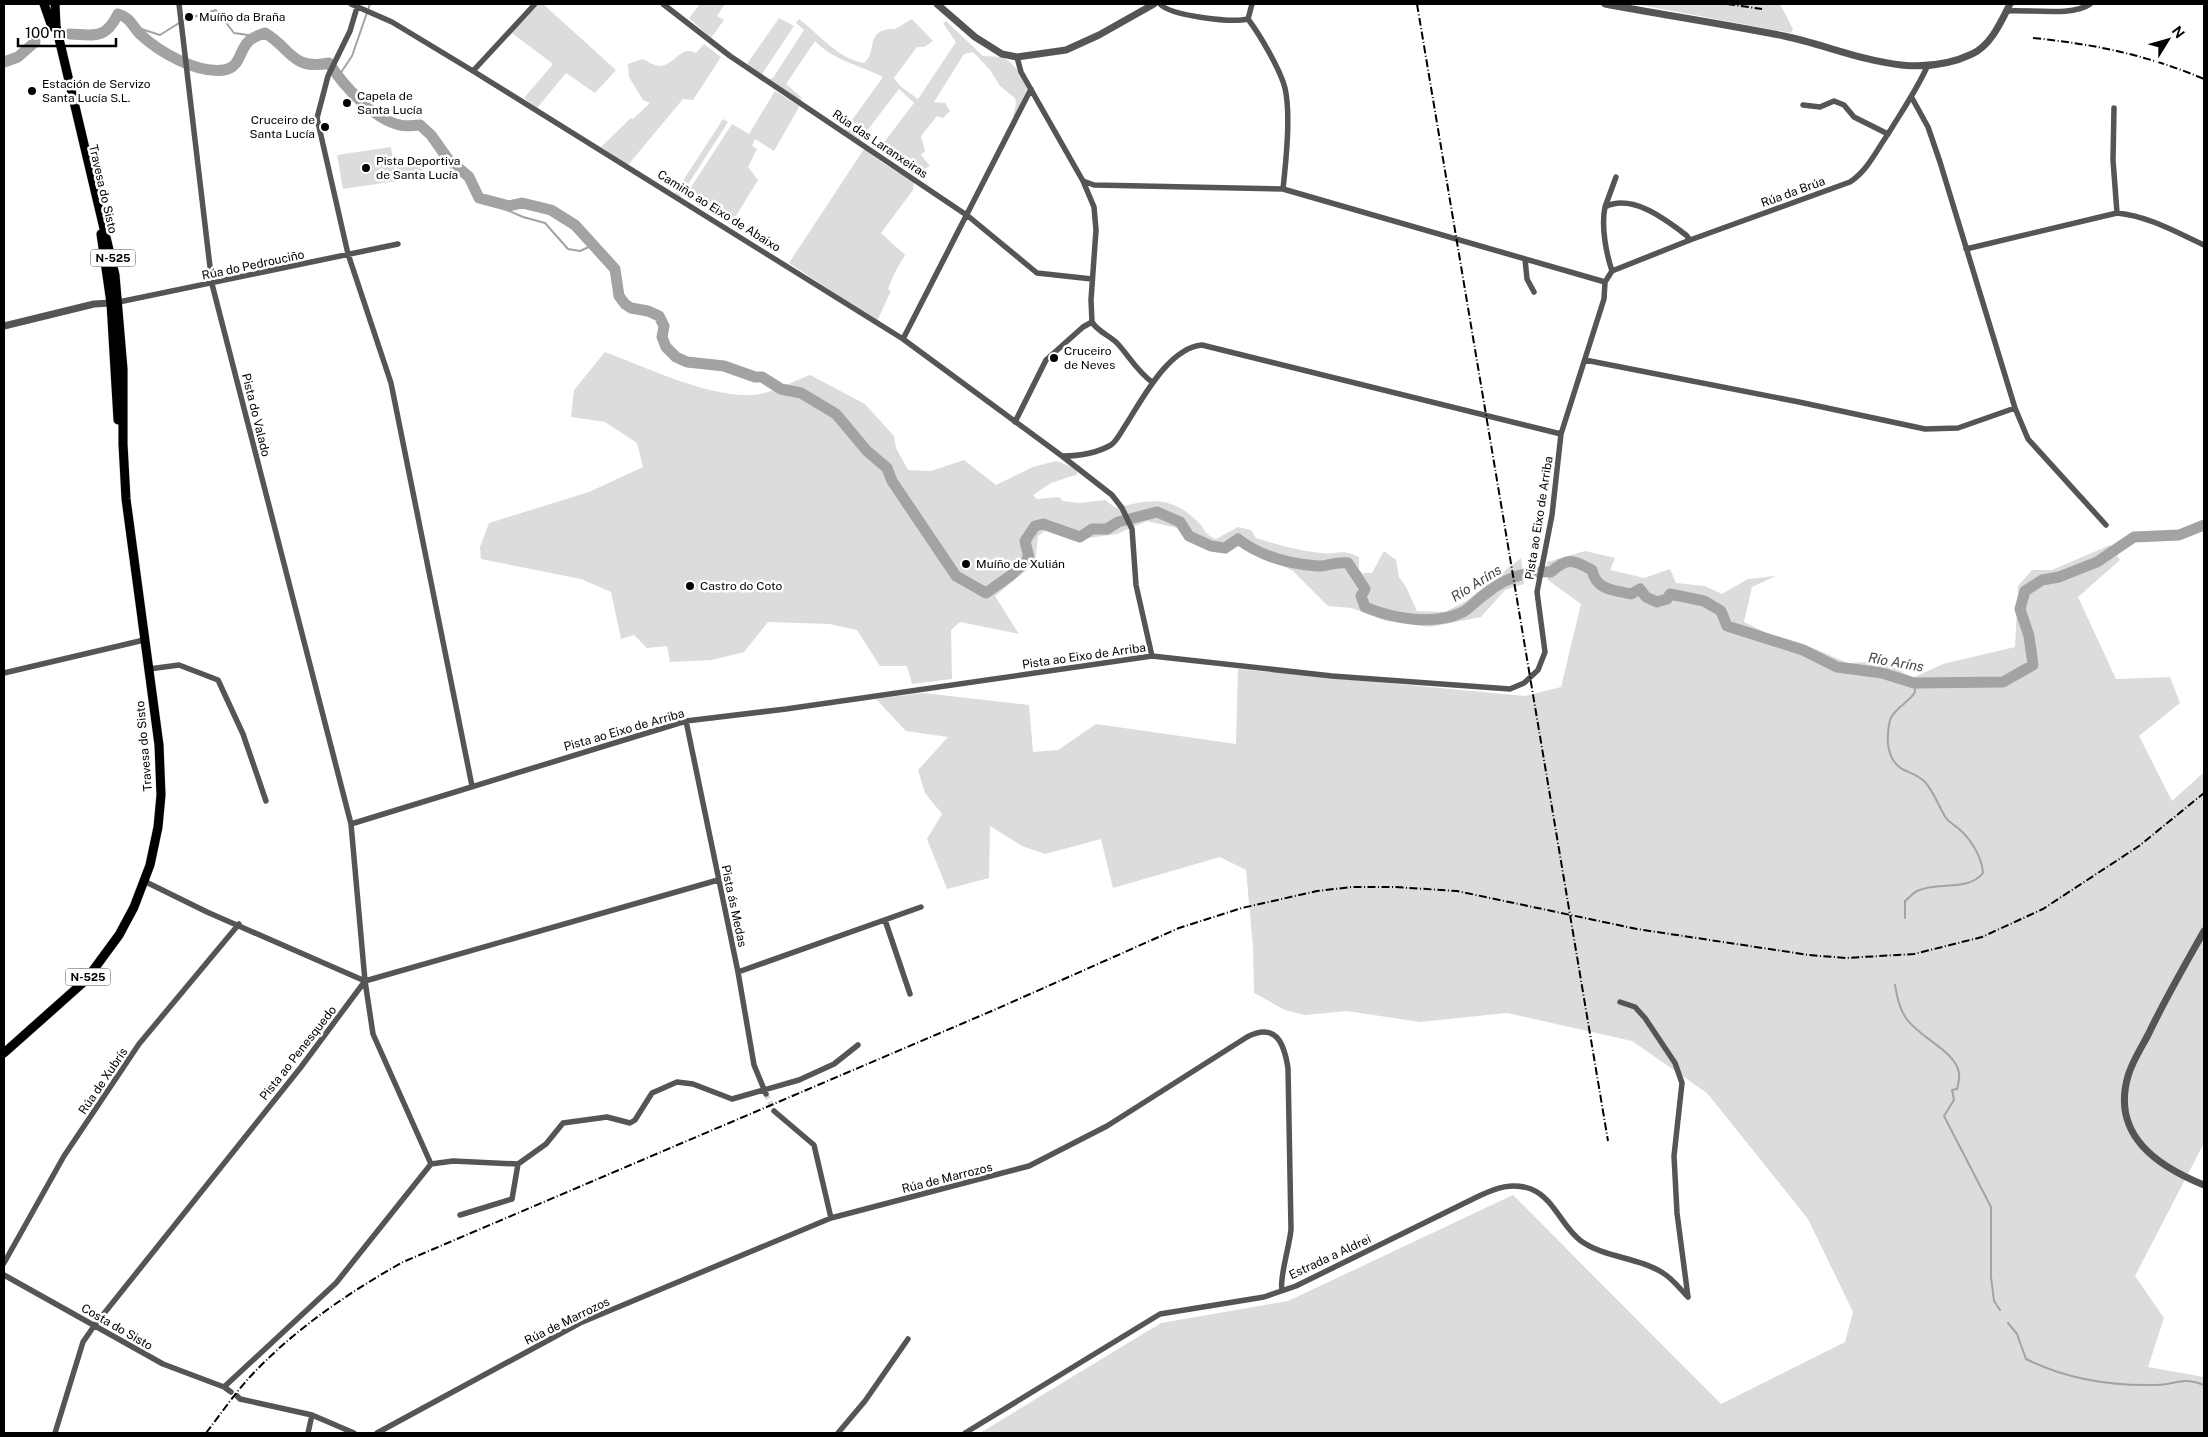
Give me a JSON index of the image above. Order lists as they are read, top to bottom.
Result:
{
  "streets": {
    "highway": ["Travesa do Sisto", "N-525"],
    "street": [
      "Rúa das Laranxeiras",
      "Rúa da Brúa",
      "Camiño ao Eixo de Abaixo",
      "Rúa do Pedrouciño",
      "Pista do Valado",
      "Pista ao Eixo de Arriba",
      "Pista ás Medas",
      "Pista ao Penesquedo",
      "Rúa de Xubrís",
      "Rúa de Marrozos",
      "Estrada a Aldrei",
      "Costa do Sisto"
    ]
  },
  "crossings": [
    ["Travesa do Sisto", "Rúa do Pedrouciño"],
    ["Rúa da Brúa", "Pista ao Eixo de Arriba"],
    ["Camiño ao Eixo de Abaixo", "Pista ao Eixo de Arriba"],
    ["Rúa do Pedrouciño", "Pista do Valado"],
    ["Pista do Valado", "Pista ao Eixo de Arriba"],
    ["Pista do Valado", "Pista ao Penesquedo"],
    ["Pista ao Eixo de Arriba", "Pista ás Medas"],
    ["Pista ao Penesquedo", "Costa do Sisto"],
    ["Rúa de Marrozos", "Estrada a Aldrei"]
  ],
  "water": ["Río Aríns"],
  "places": [
    "Muíño da Braña",
    "Estación de Servizo Santa Lucía S.L.",
    "Capela de Santa Lucía",
    "Cruceiro de Santa Lucía",
    "Pista Deportiva de Santa Lucía",
    "Cruceiro de Neves",
    "Muíño de Xulián",
    "Castro do Coto"
  ],
  "scale_bar": "100 m",
  "north": "top right"
}
